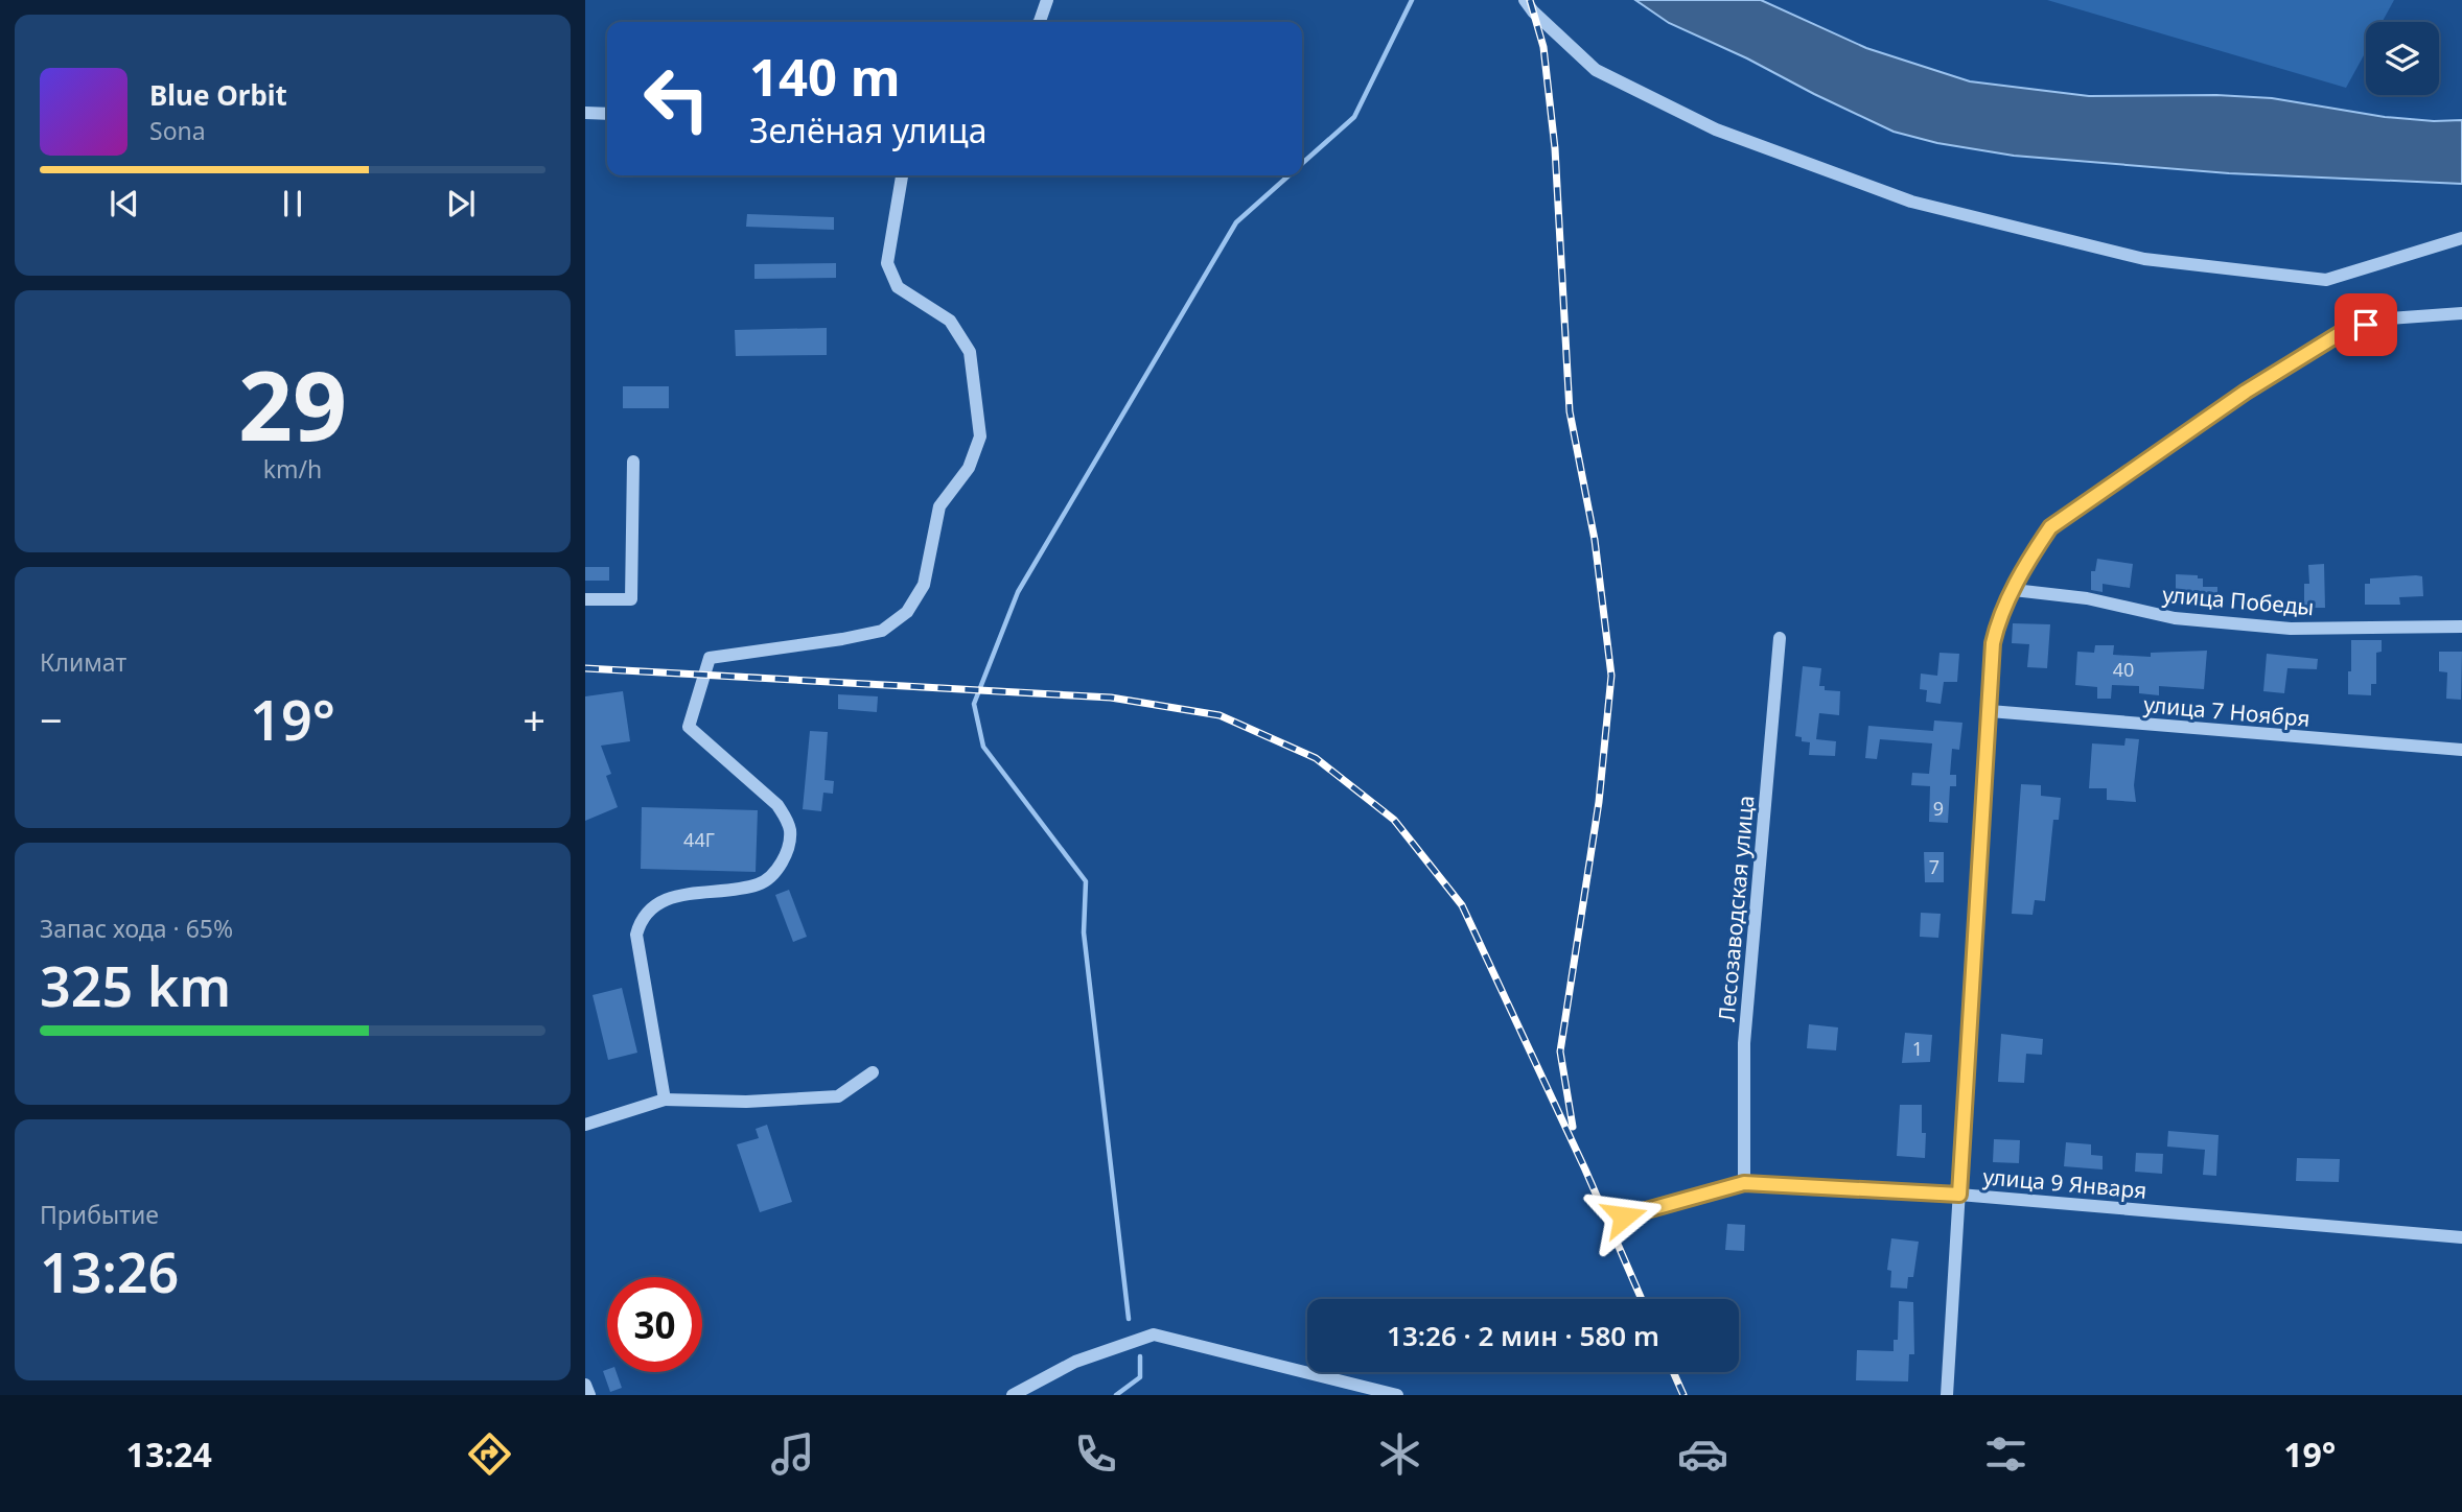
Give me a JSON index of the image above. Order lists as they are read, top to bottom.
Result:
{
  "streets": {
    "street": [
      "улица Победы",
      "улица 7 Ноября",
      "Лесозаводская улица",
      "улица 9 Января"
    ]
  },
  "crossings": [
    ["Лесозаводская улица", "улица 9 Января"]
  ],
  "house_numbers": [
    "40",
    "9",
    "44Г",
    "7",
    "1"
  ],
  "page": {
    "turn": ["140 m", "Зелёная улица"],
    "song": ["Blue Orbit", "Sona"],
    "tile": [
      ["29", "km/h"],
      "Климат",
      ["Запас хода · 65%", "325 km"],
      ["Прибытие", "13:26"]
    ],
    "heat": ["−", "19°", "+"],
    "limit": "30",
    "trip": "13:26 · 2 мин · 580 m",
    "tabs": ["13:24", "19°"]
  }
}
